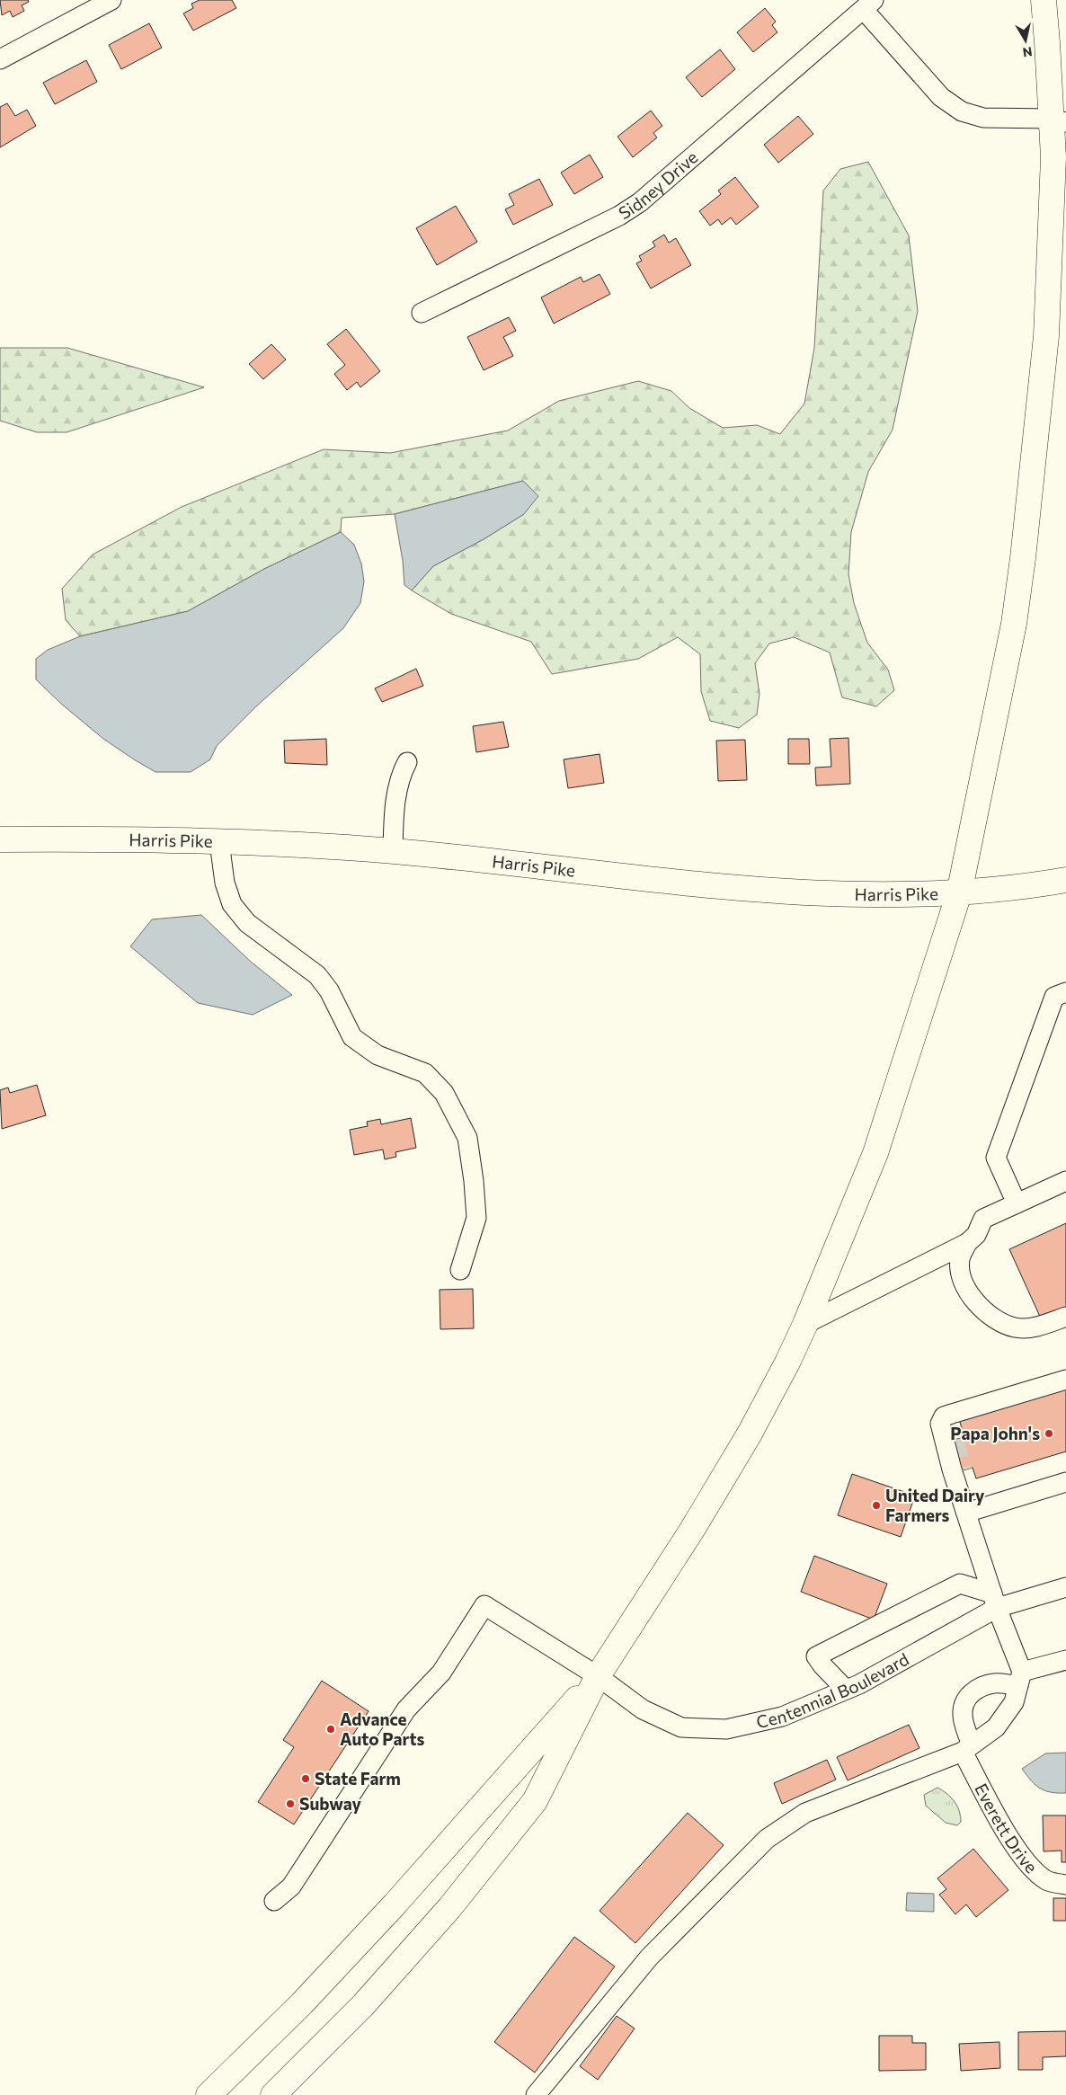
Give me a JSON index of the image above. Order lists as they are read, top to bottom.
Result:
{
  "streets": {
    "main road": ["Harris Pike"],
    "street": ["Sidney Drive", "Centennial Boulevard", "Everett Drive"]
  },
  "places": [
    "Papa John's",
    "United Dairy Farmers",
    "Advance Auto Parts",
    "State Farm",
    "Subway"
  ],
  "north": "bottom"
}
